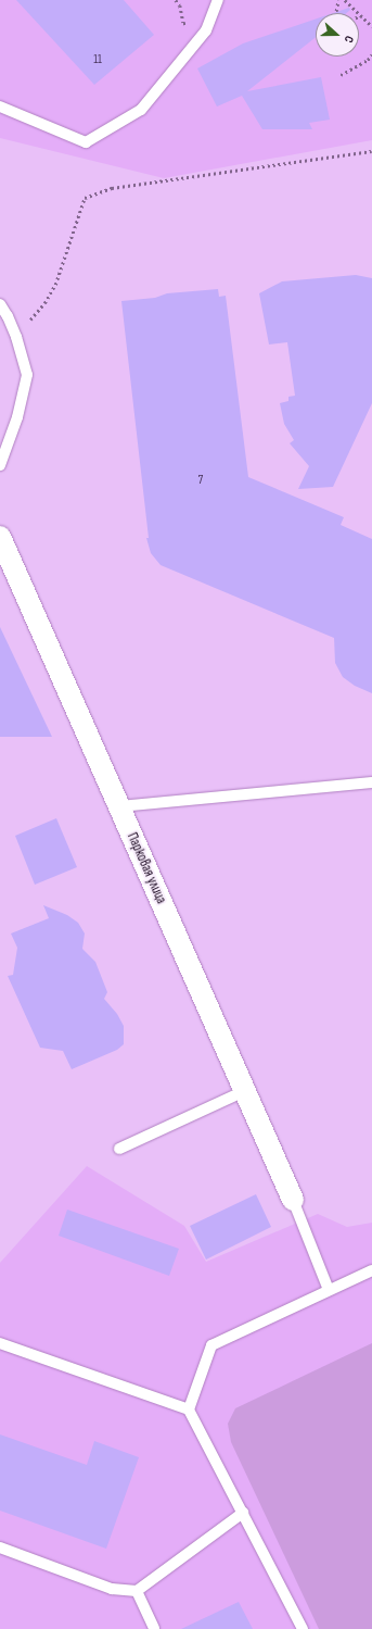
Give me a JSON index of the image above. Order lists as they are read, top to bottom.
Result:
{
  "streets": {
    "street": ["Парковая улица"]
  },
  "house_numbers": ["11", "7"],
  "north": "right"
}
